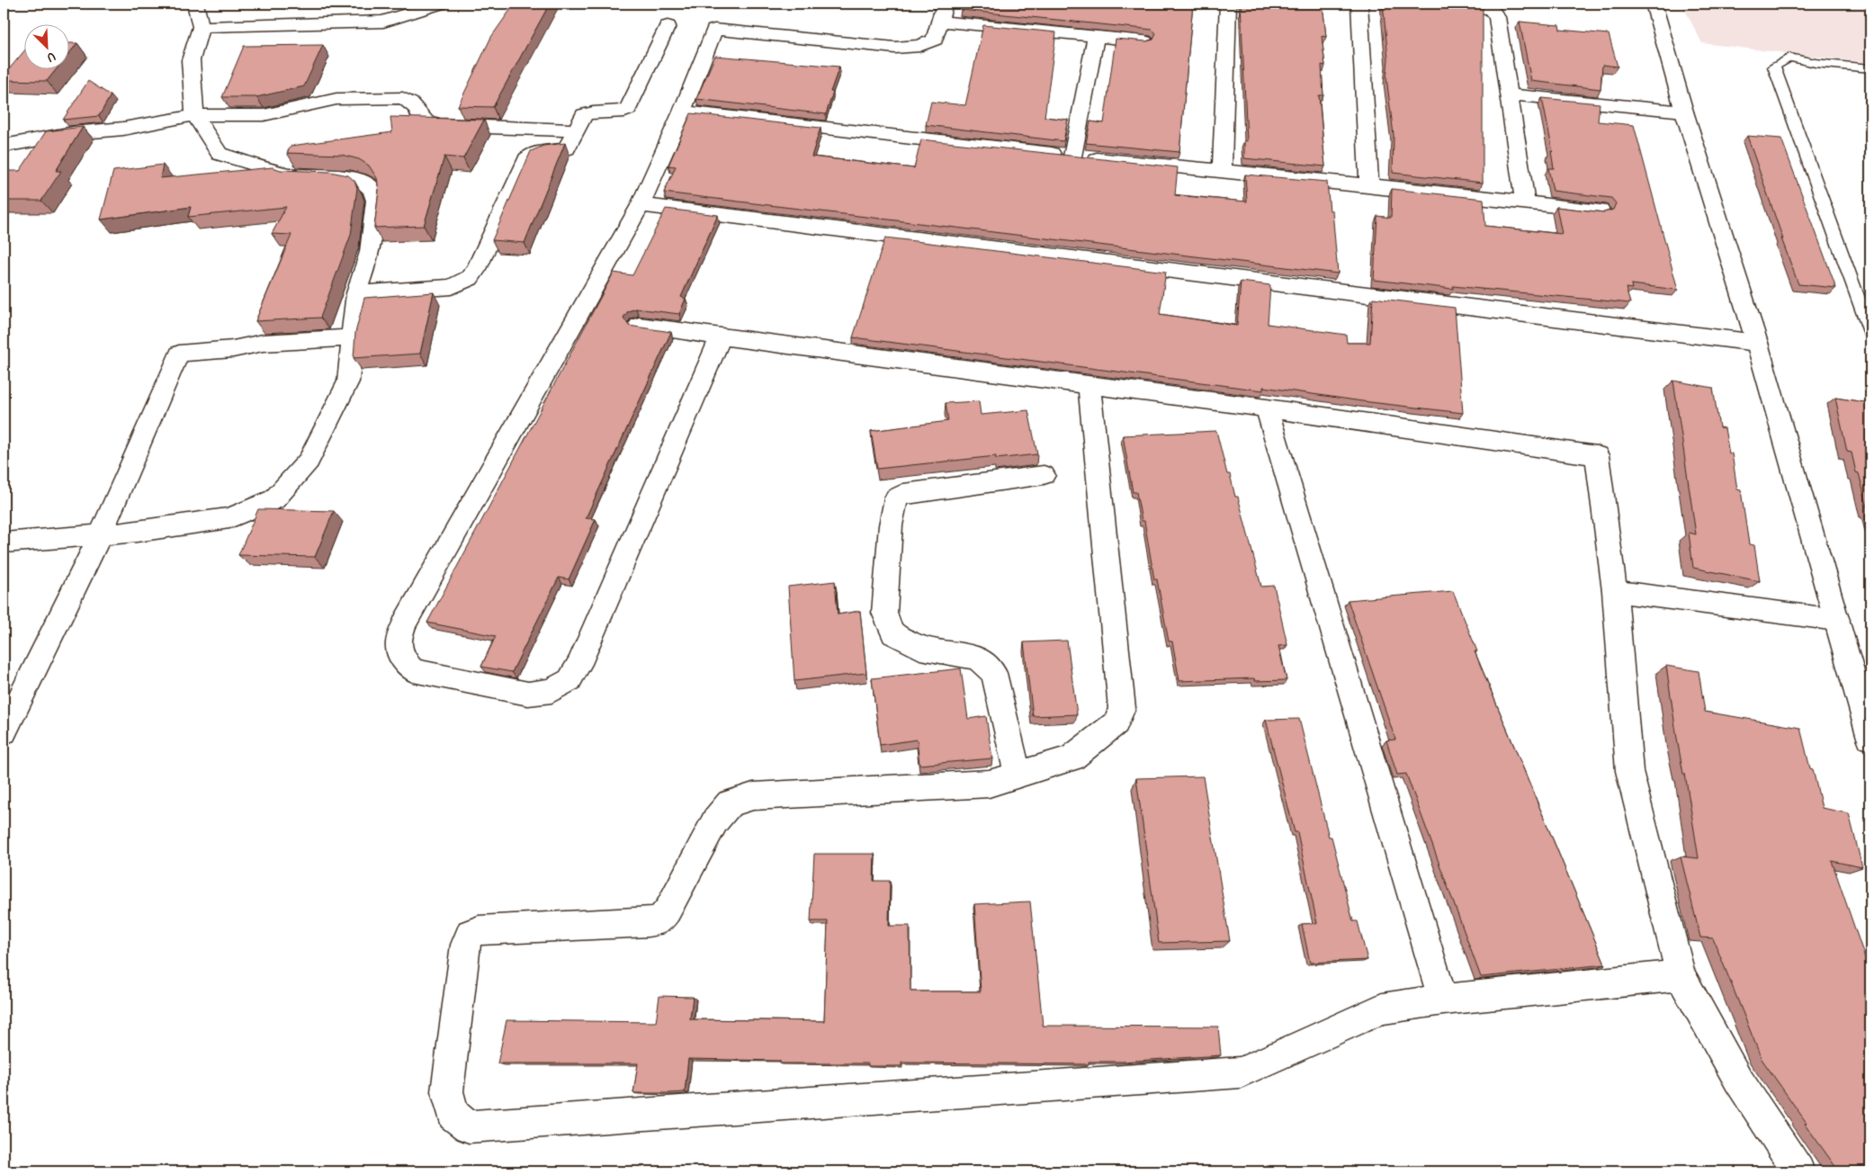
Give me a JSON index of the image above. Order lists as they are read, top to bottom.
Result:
{
  "north": "bottom right"
}
